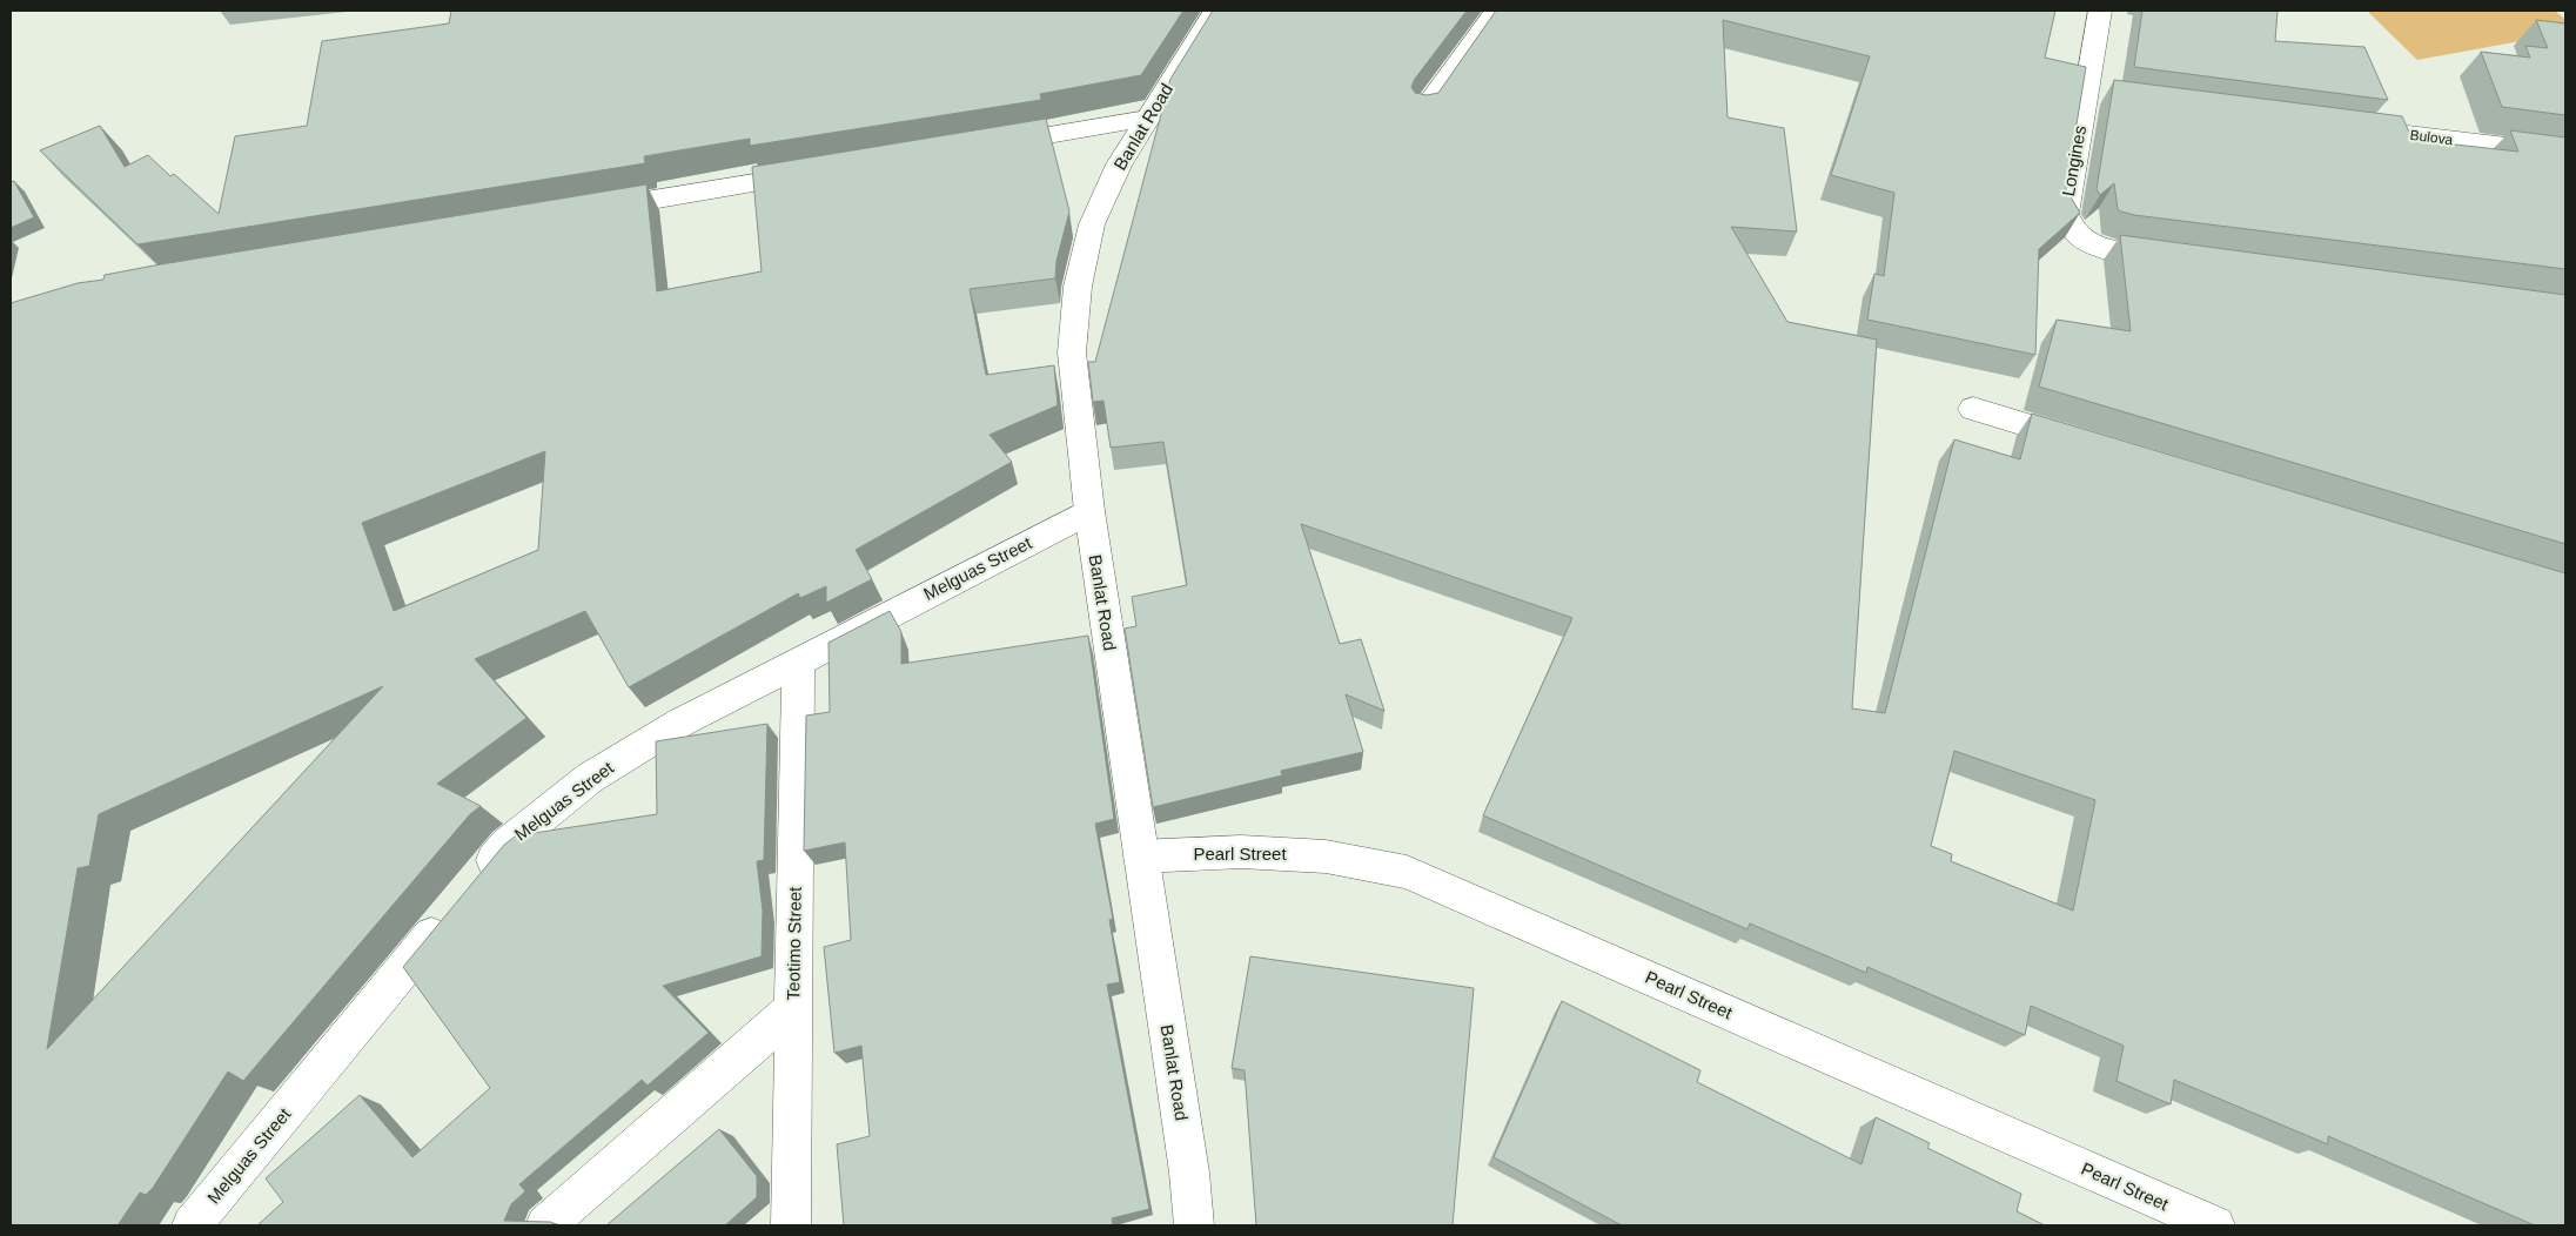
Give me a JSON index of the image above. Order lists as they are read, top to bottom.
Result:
{
  "streets": {
    "street": [
      "Banlat Road",
      "Bulova",
      "Longines",
      "Melguas Street",
      "Pearl Street",
      "Teotimo Street"
    ]
  },
  "crossings": [
    ["Banlat Road", "Melguas Street"],
    ["Banlat Road", "Pearl Street"],
    ["Melguas Street", "Teotimo Street"]
  ]
}
